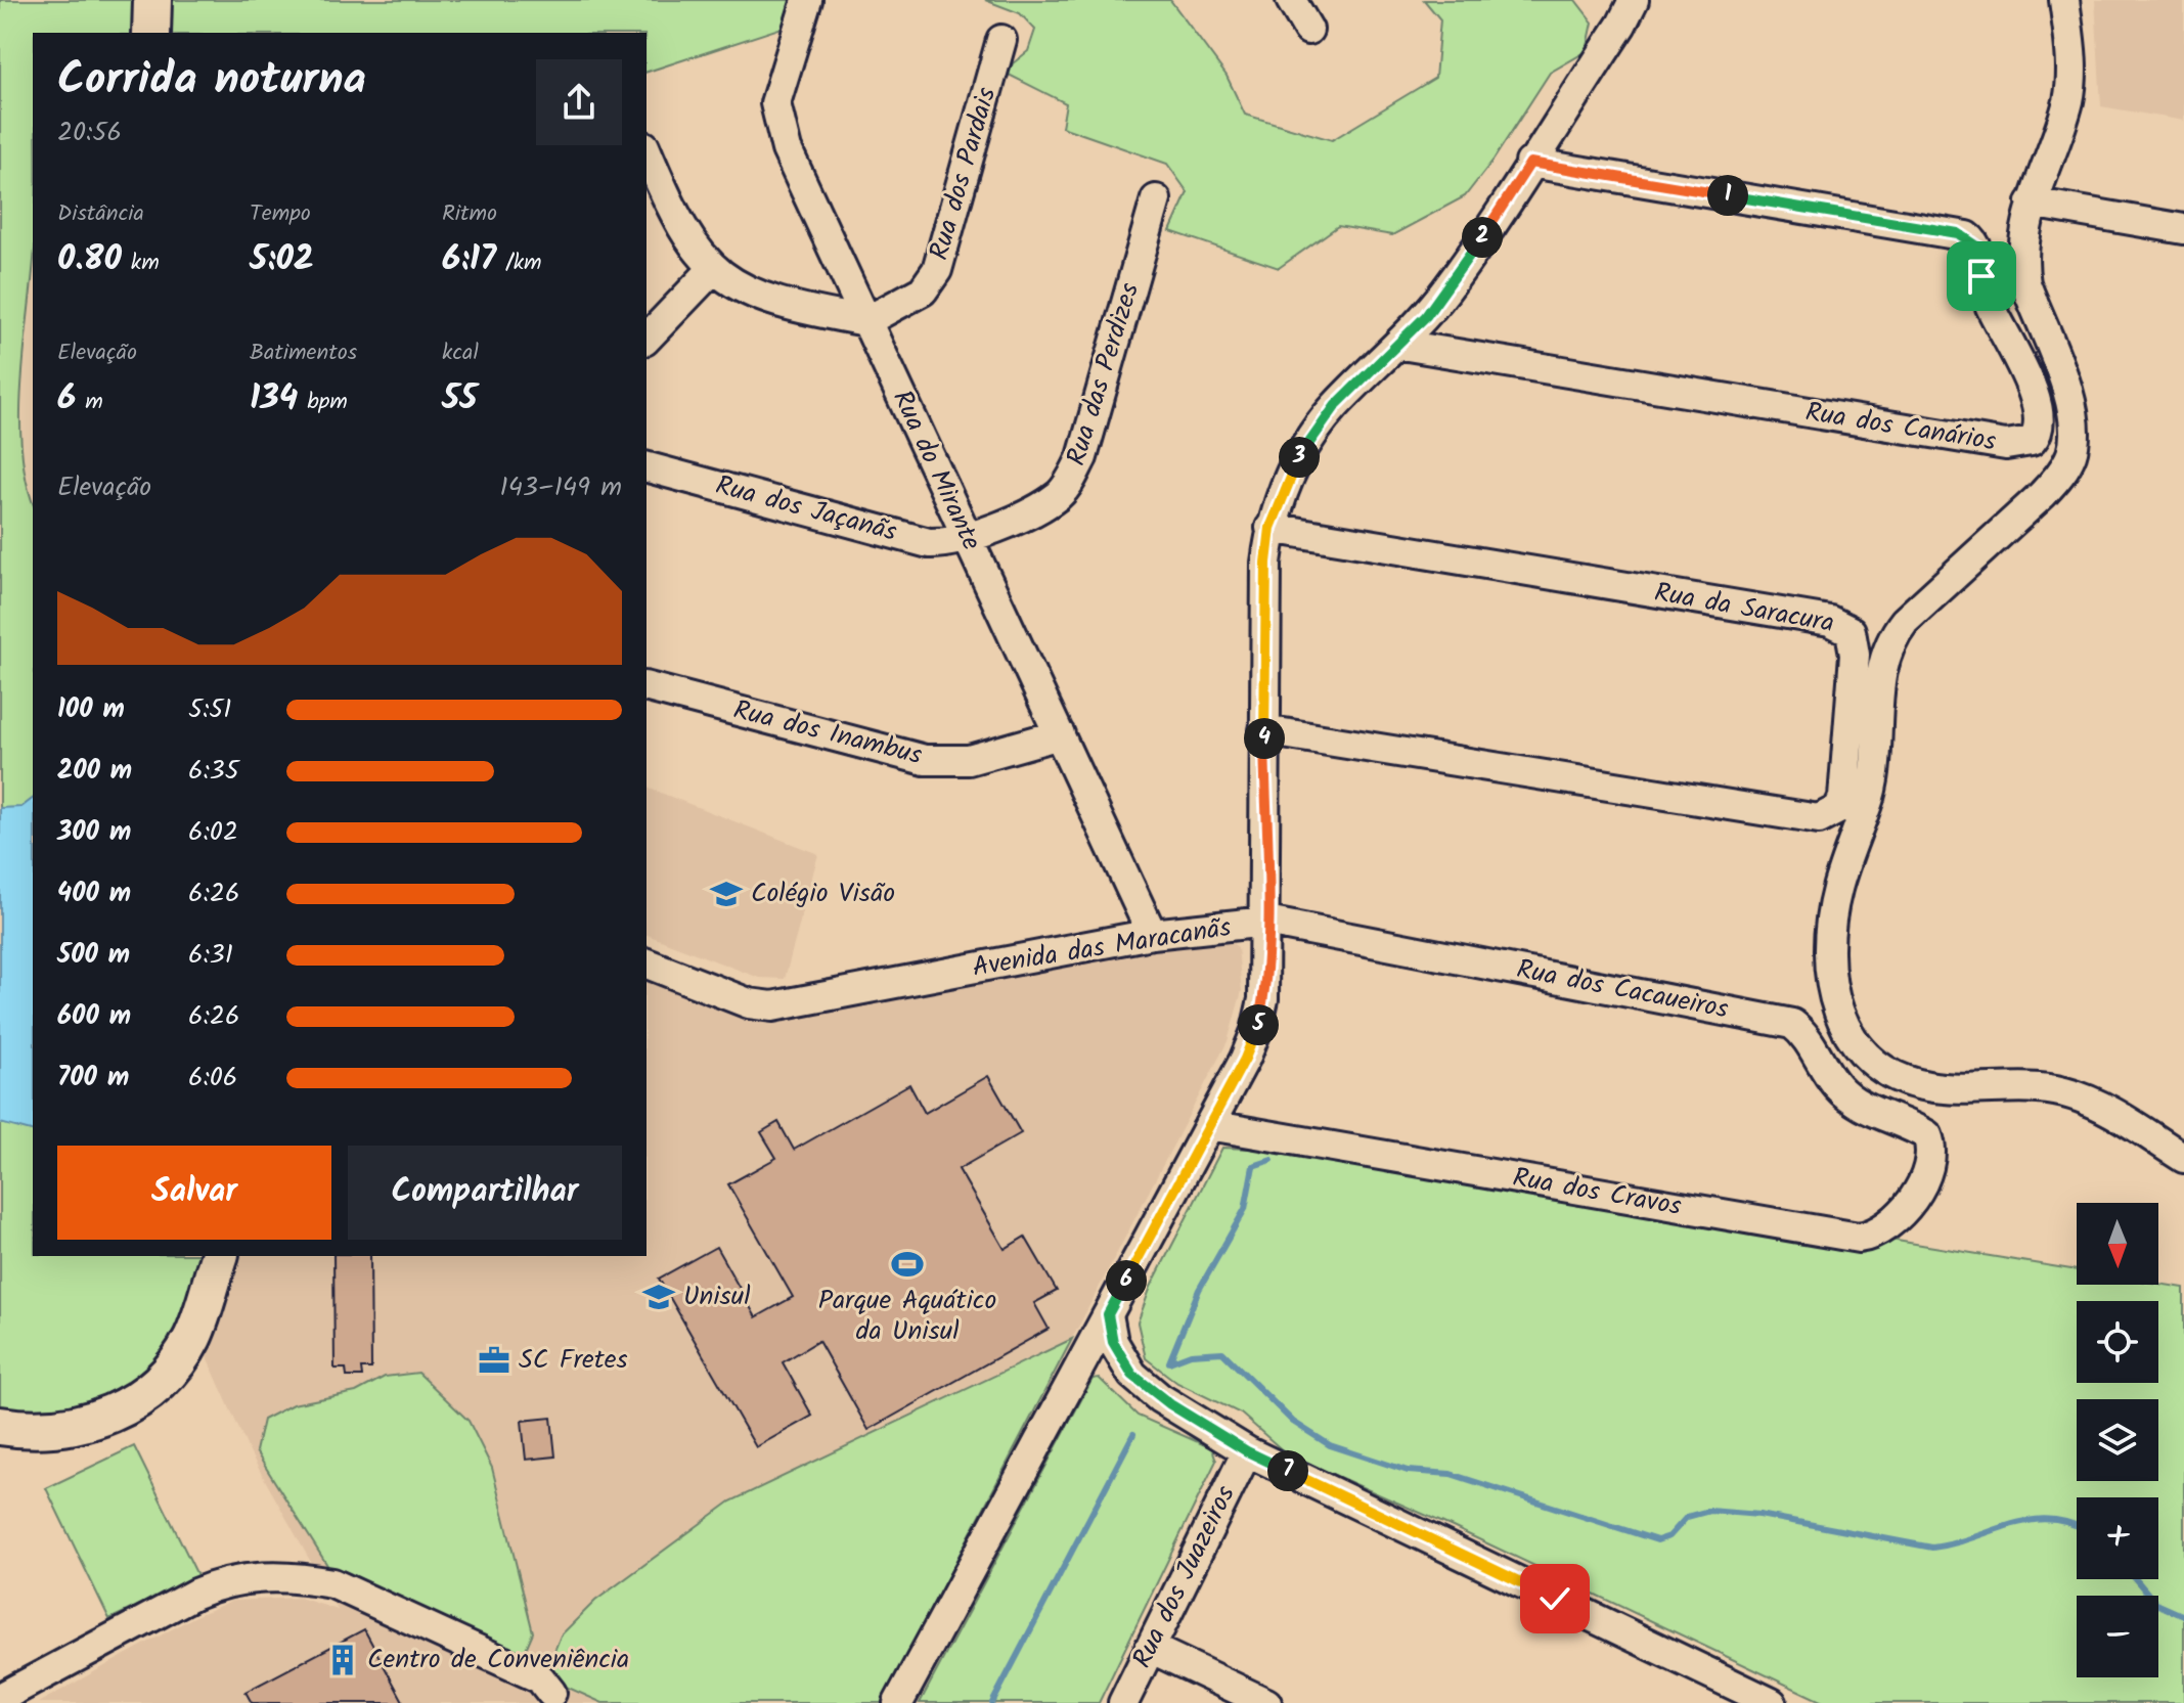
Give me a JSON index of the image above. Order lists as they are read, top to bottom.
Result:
{
  "streets": {
    "street": [
      "Rua dos Pardais",
      "Rua das Perdizes",
      "Rua dos Canários",
      "Rua do Mirante",
      "Rua dos Jaçanãs",
      "Rua da Saracura",
      "Rua dos Inambus",
      "Avenida das Maracanãs",
      "Rua dos Cacaueiros",
      "Rua dos Cravos",
      "Rua dos Juazeiros"
    ]
  },
  "crossings": [
    ["Rua dos Pardais", "Rua do Mirante"],
    ["Rua das Perdizes", "Rua do Mirante"],
    ["Rua das Perdizes", "Rua dos Jaçanãs"],
    ["Rua dos Canários", "Avenida das Maracanãs"],
    ["Rua do Mirante", "Rua dos Jaçanãs"],
    ["Rua do Mirante", "Rua dos Inambus"],
    ["Rua do Mirante", "Avenida das Maracanãs"],
    ["Rua da Saracura", "Avenida das Maracanãs"],
    ["Avenida das Maracanãs", "Rua dos Cacaueiros"],
    ["Rua dos Cacaueiros", "Rua dos Cravos"]
  ],
  "places": {
    "school or university": ["Colégio Visão", "Unisul"],
    "sports": ["Parque Aquático da Unisul"],
    "office": ["SC Fretes"],
    "building": ["Centro de Conveniência"]
  },
  "north": "bottom",
  "page": {
    "heading": ["Corrida noturna", "20:56"],
    "stats": [
      ["Distância", "0.80 km"],
      ["Tempo", "5:02"],
      ["Ritmo", "6:17 /km"],
      ["Elevação", "6 m"],
      ["Batimentos", "134 bpm"],
      ["kcal", "55"]
    ],
    "pins": [
      "1",
      "2",
      "3",
      "4",
      "5",
      "6",
      "7"
    ],
    "chart": ["Elevação", "143–149 m"],
    "list": [
      {
        "name": "100 m",
        "note": "5:51"
      },
      {
        "name": "200 m",
        "note": "6:35"
      },
      {
        "name": "300 m",
        "note": "6:02"
      },
      {
        "name": "400 m",
        "note": "6:26"
      },
      {
        "name": "500 m",
        "note": "6:31"
      },
      {
        "name": "600 m",
        "note": "6:26"
      },
      {
        "name": "700 m",
        "note": "6:06"
      }
    ],
    "buttons": ["Salvar", "Compartilhar"],
    "map_buttons": ["+", "−"]
  }
}
